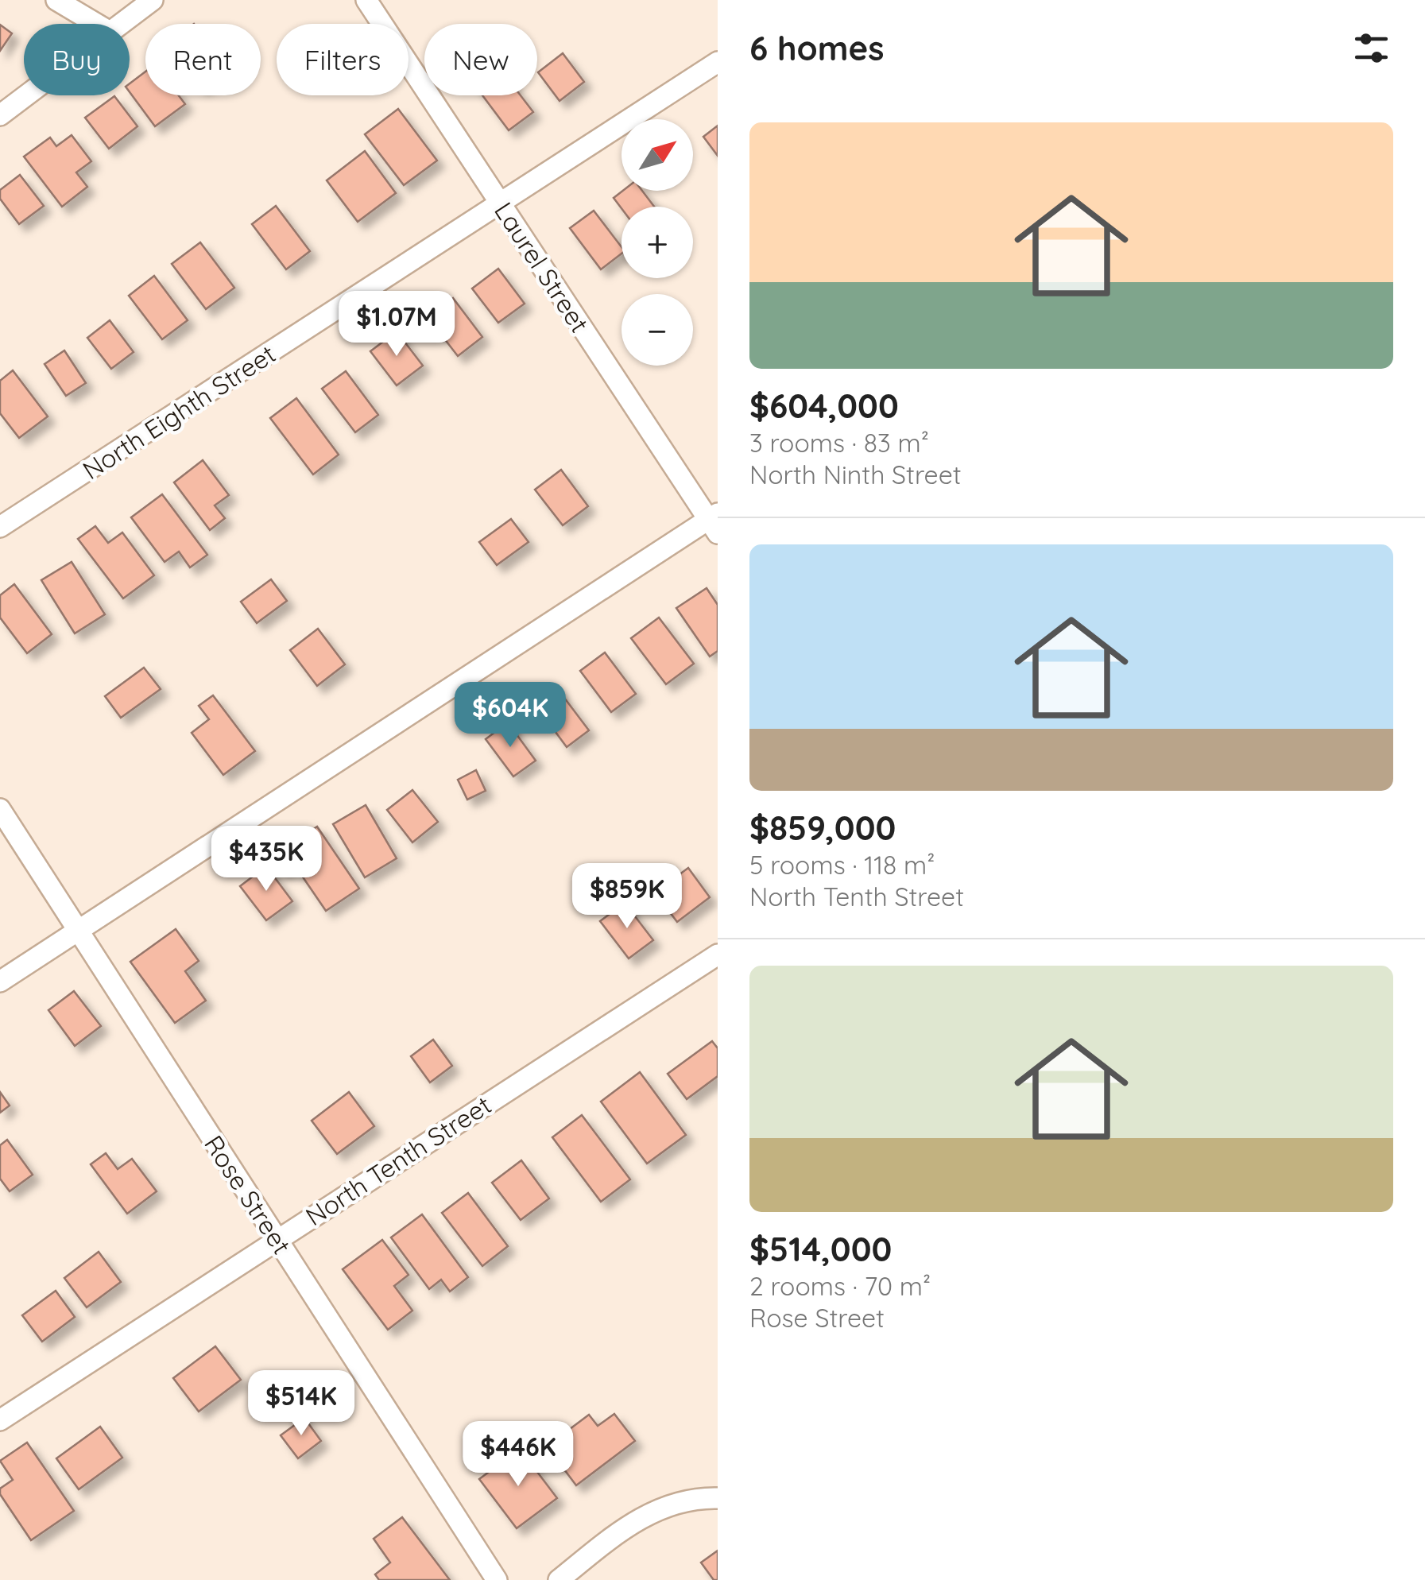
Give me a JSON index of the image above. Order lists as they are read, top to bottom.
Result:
{
  "streets": {
    "street": [
      "Laurel Street",
      "North Eighth Street",
      "North Tenth Street",
      "Rose Street"
    ]
  },
  "crossings": [
    ["Laurel Street", "North Eighth Street"],
    ["North Tenth Street", "Rose Street"]
  ],
  "north": "top right",
  "page": {
    "heading": "6 homes",
    "chip": [
      "Buy",
      "Rent",
      "Filters",
      "New"
    ],
    "list": [
      {
        "name": "$604,000",
        "note": "3 rooms · 83 m² · North Ninth Street"
      },
      {
        "name": "$859,000",
        "note": "5 rooms · 118 m² · North Tenth Street"
      },
      {
        "name": "$514,000",
        "note": "2 rooms · 70 m² · Rose Street"
      }
    ],
    "map_buttons": ["+", "−"],
    "price": [
      "$1.07M",
      "$604K",
      "$435K",
      "$859K",
      "$514K",
      "$446K"
    ]
  }
}
